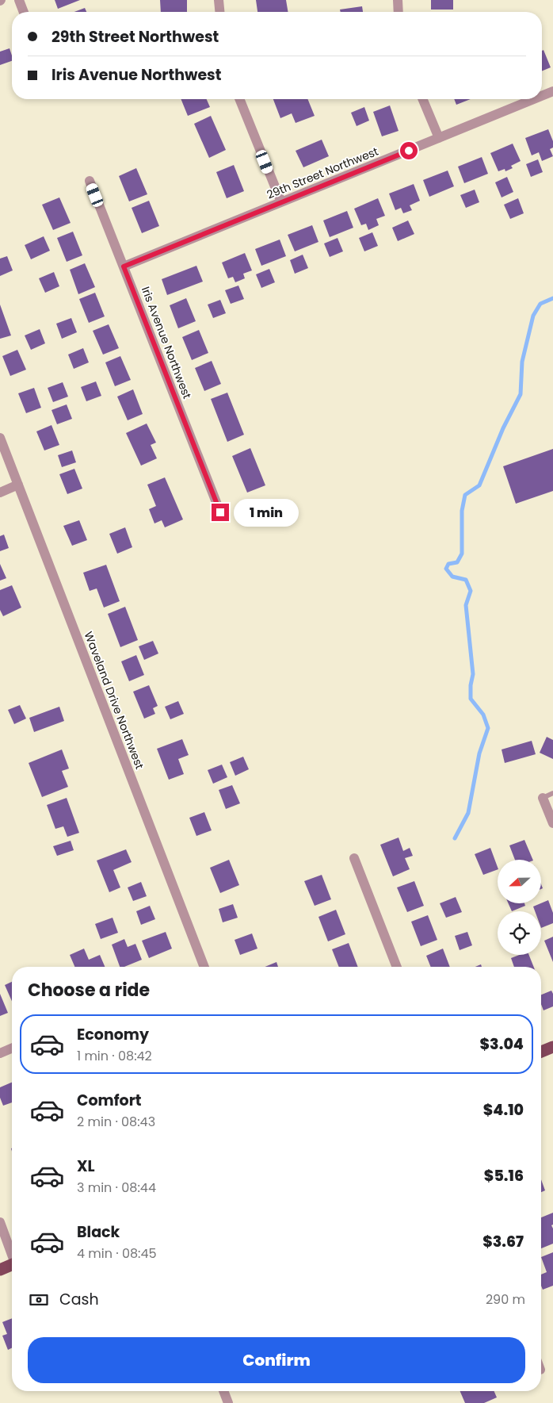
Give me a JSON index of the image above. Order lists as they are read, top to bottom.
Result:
{
  "streets": {
    "street": ["29th Street Northwest", "Iris Avenue Northwest", "Waveland Drive Northwest"]
  },
  "crossings": [
    ["29th Street Northwest", "Iris Avenue Northwest"]
  ],
  "north": "left",
  "page": {
    "banner": ["29th Street Northwest", "Iris Avenue Northwest"],
    "bubble": "1 min",
    "heading": "Choose a ride",
    "list": [
      {
        "name": "Economy",
        "note": "1 min · 08:42",
        "value": "$3.04"
      },
      {
        "name": "Comfort",
        "note": "2 min · 08:43",
        "value": "$4.10"
      },
      {
        "name": "XL",
        "note": "3 min · 08:44",
        "value": "$5.16"
      },
      {
        "name": "Black",
        "note": "4 min · 08:45",
        "value": "$3.67"
      }
    ],
    "pay": ["Cash", "290 m"],
    "buttons": "Confirm"
  }
}
